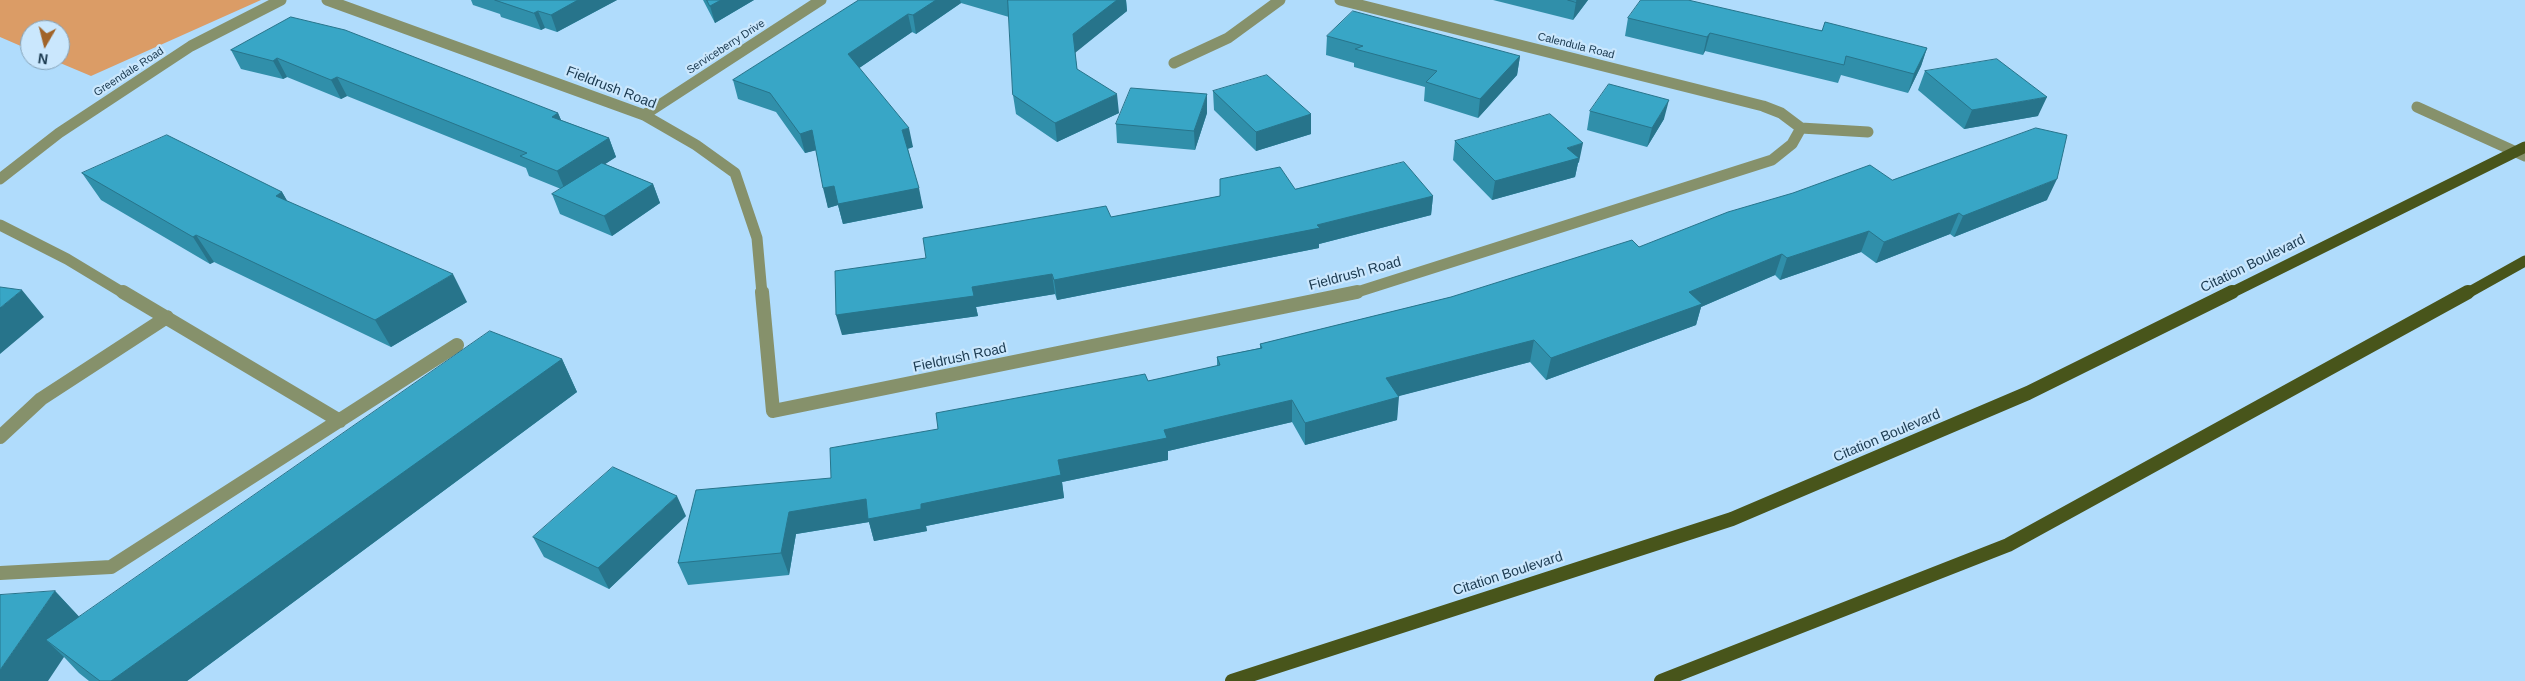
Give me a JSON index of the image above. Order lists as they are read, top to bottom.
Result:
{
  "streets": {
    "main road": ["Citation Boulevard"],
    "street": [
      "Calendula Road",
      "Serviceberry Drive",
      "Greendale Road",
      "Fieldrush Road"
    ]
  },
  "crossings": [
    ["Calendula Road", "Fieldrush Road"],
    ["Serviceberry Drive", "Fieldrush Road"]
  ],
  "north": "bottom"
}
